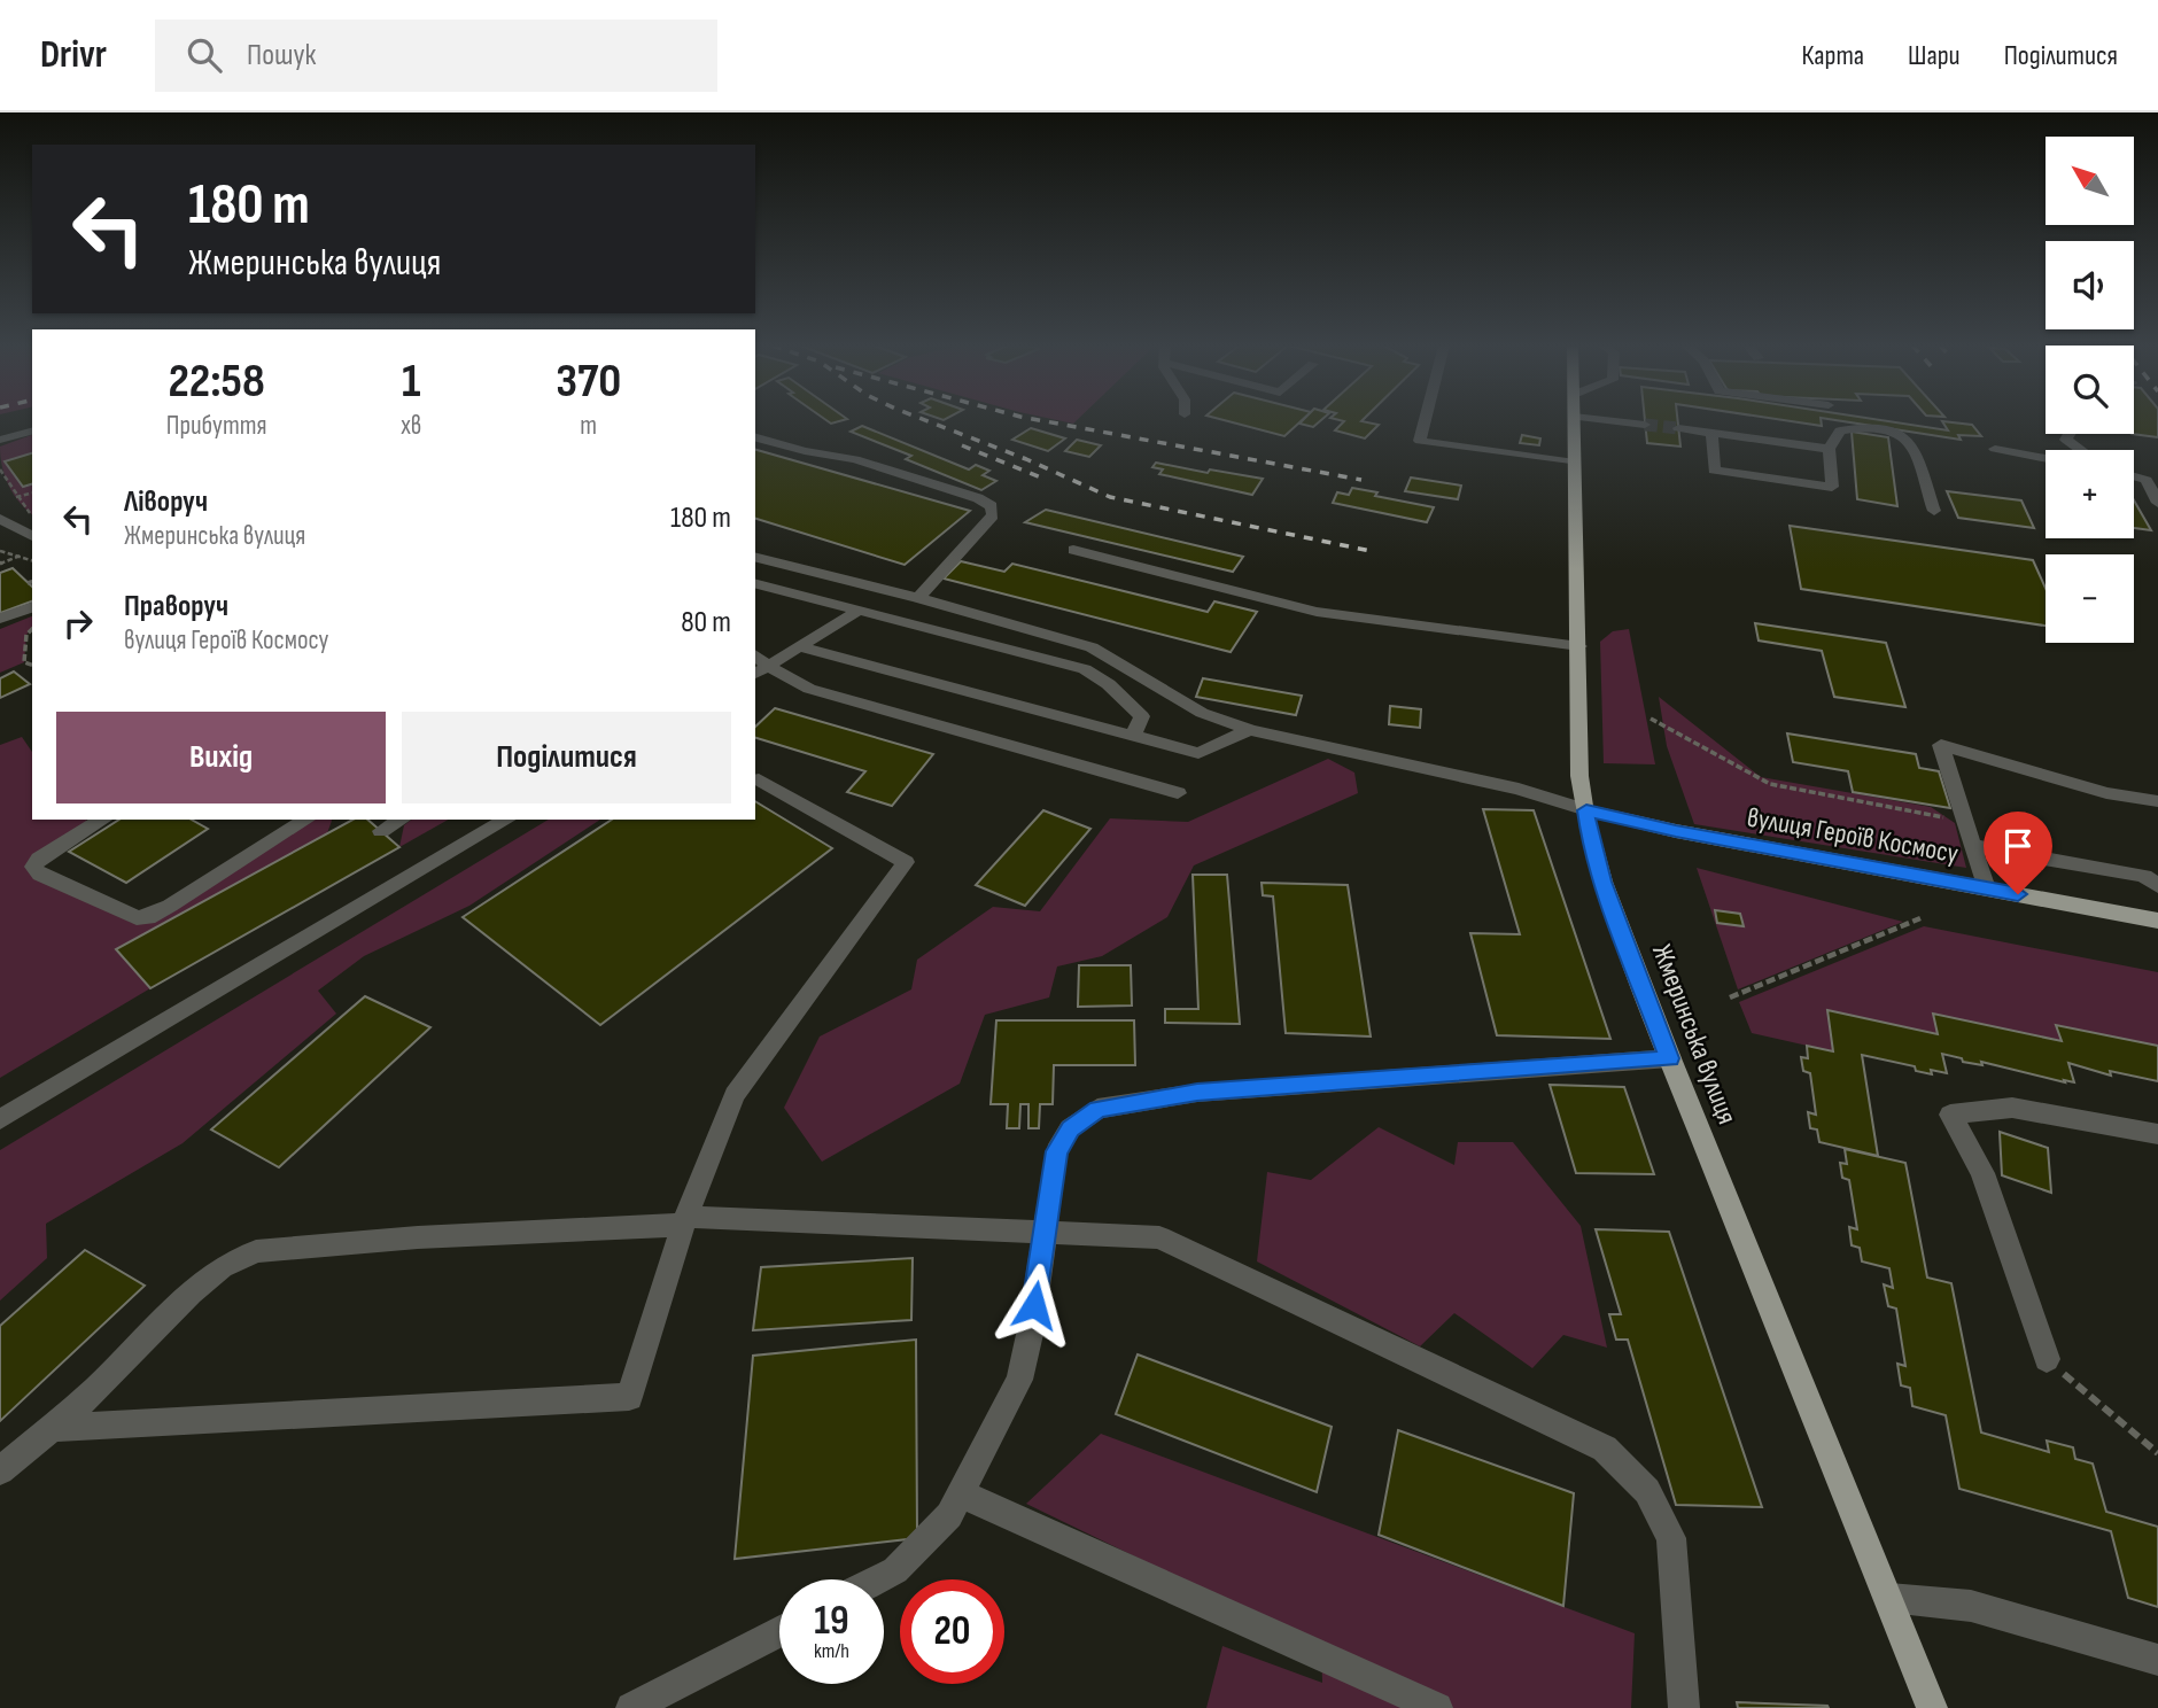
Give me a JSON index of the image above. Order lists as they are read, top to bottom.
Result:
{
  "streets": {
    "main road": ["вулиця Героїв Космосу", "Жмеринська вулиця"]
  },
  "crossings": [
    ["вулиця Героїв Космосу", "Жмеринська вулиця"]
  ],
  "north": "top left",
  "page": {
    "header": "Drivr",
    "search": "Пошук",
    "nav": ["Карта", "Шари", "Поділитися"],
    "map_buttons": ["+", "−"],
    "turn": ["180 m", "Жмеринська вулиця"],
    "eta": [
      "22:58",
      "Прибуття",
      "1",
      "хв",
      "370",
      "m"
    ],
    "list": [
      {
        "name": "Ліворуч",
        "note": "Жмеринська вулиця",
        "value": "180 m"
      },
      {
        "name": "Праворуч",
        "note": "вулиця Героїв Космосу",
        "value": "80 m"
      }
    ],
    "buttons": ["Вихід", "Поділитися"],
    "speed": "19 km/h",
    "limit": "20"
  }
}
